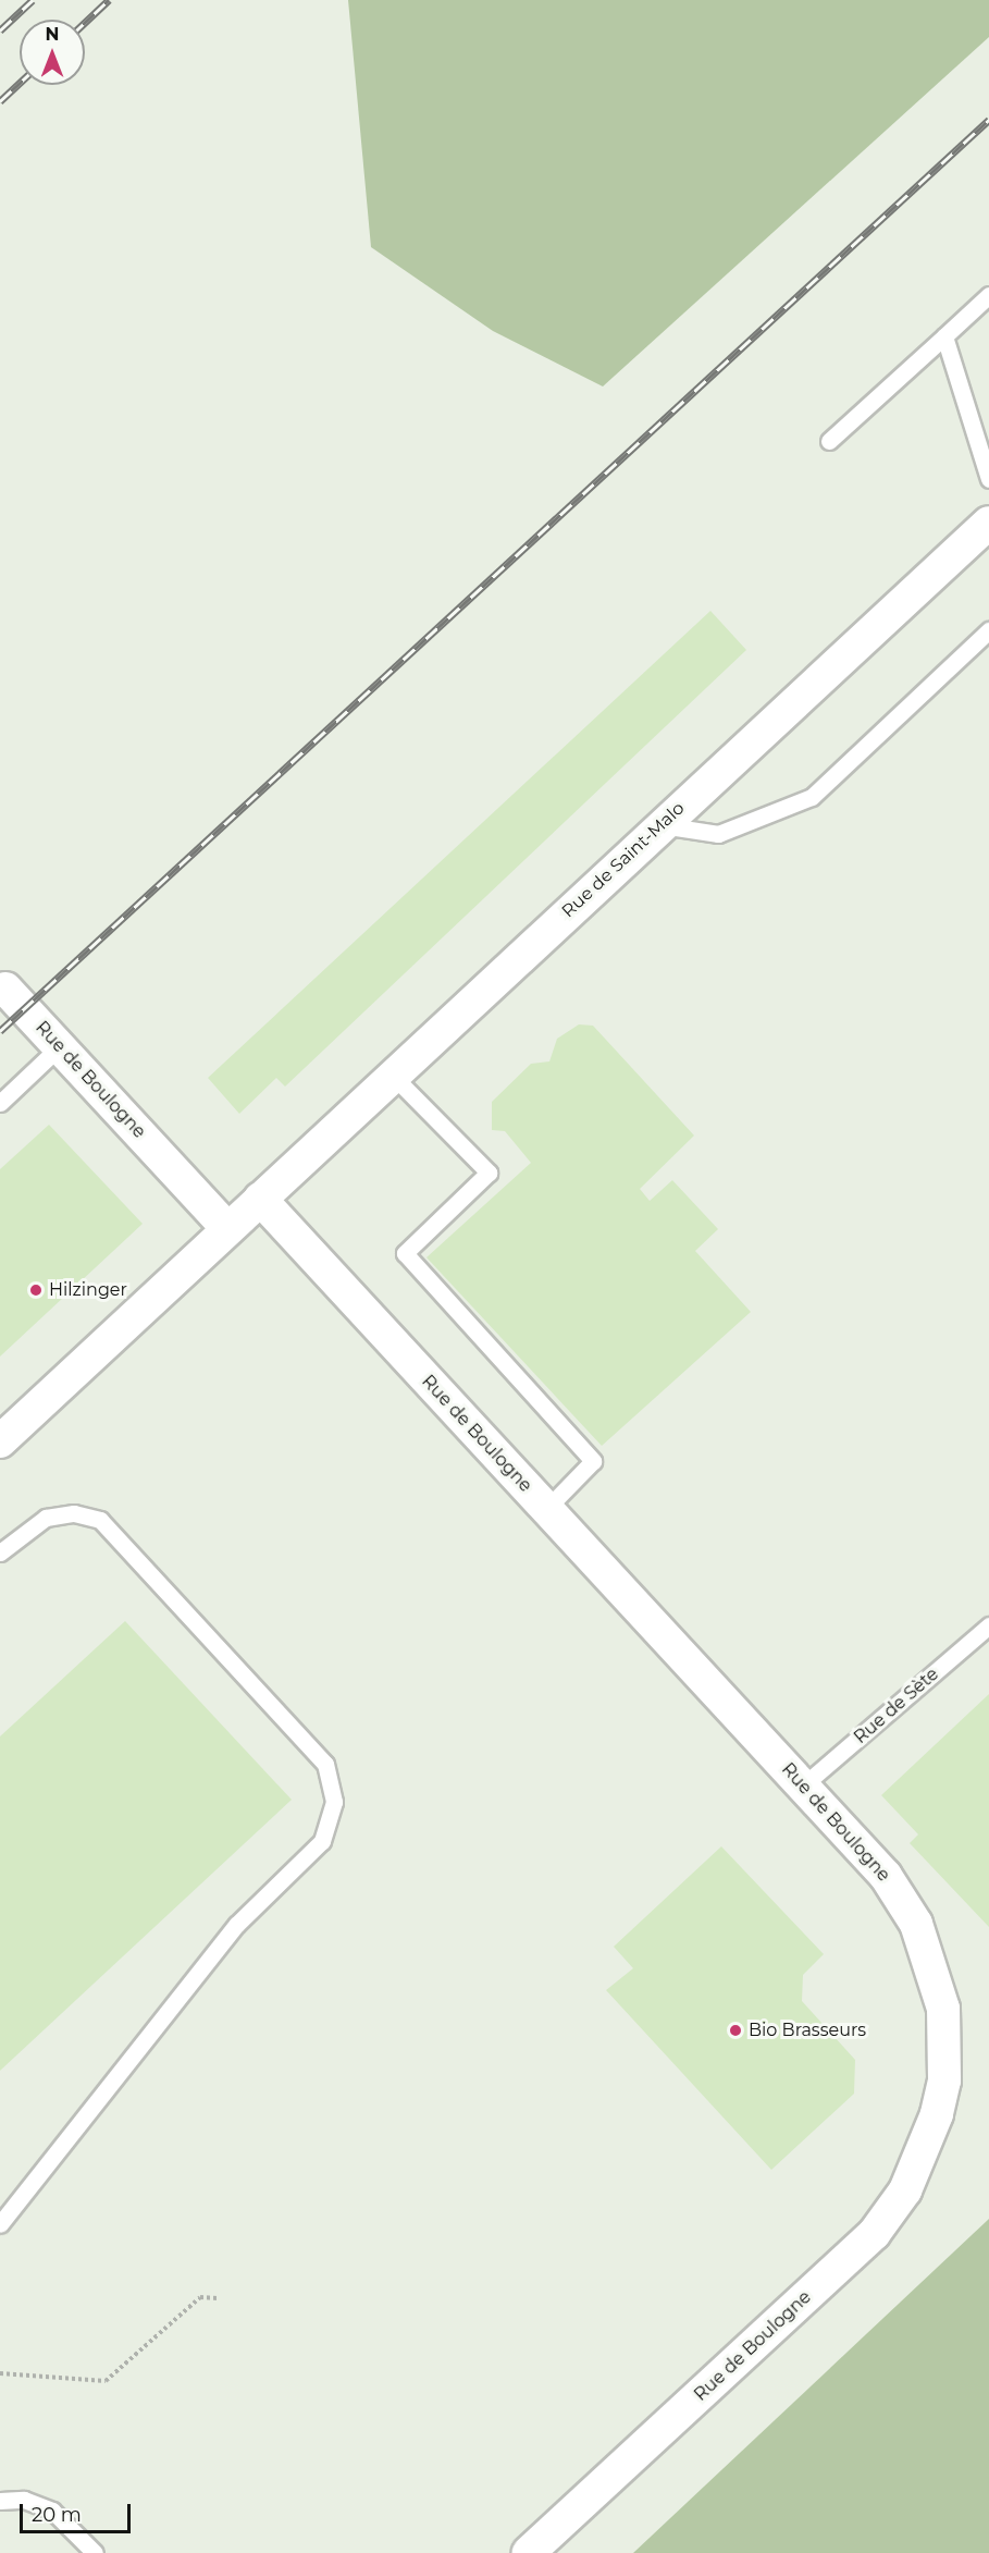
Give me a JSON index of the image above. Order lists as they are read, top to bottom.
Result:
{
  "streets": {
    "street": ["Rue de Saint-Malo", "Rue de Boulogne"],
    "lane": ["Rue de Sète"]
  },
  "crossings": [
    ["Rue de Saint-Malo", "Rue de Boulogne"],
    ["Rue de Boulogne", "Rue de Sète"]
  ],
  "places": ["Hilzinger", "Bio Brasseurs"],
  "scale_bar": "20 m",
  "north": "top"
}
